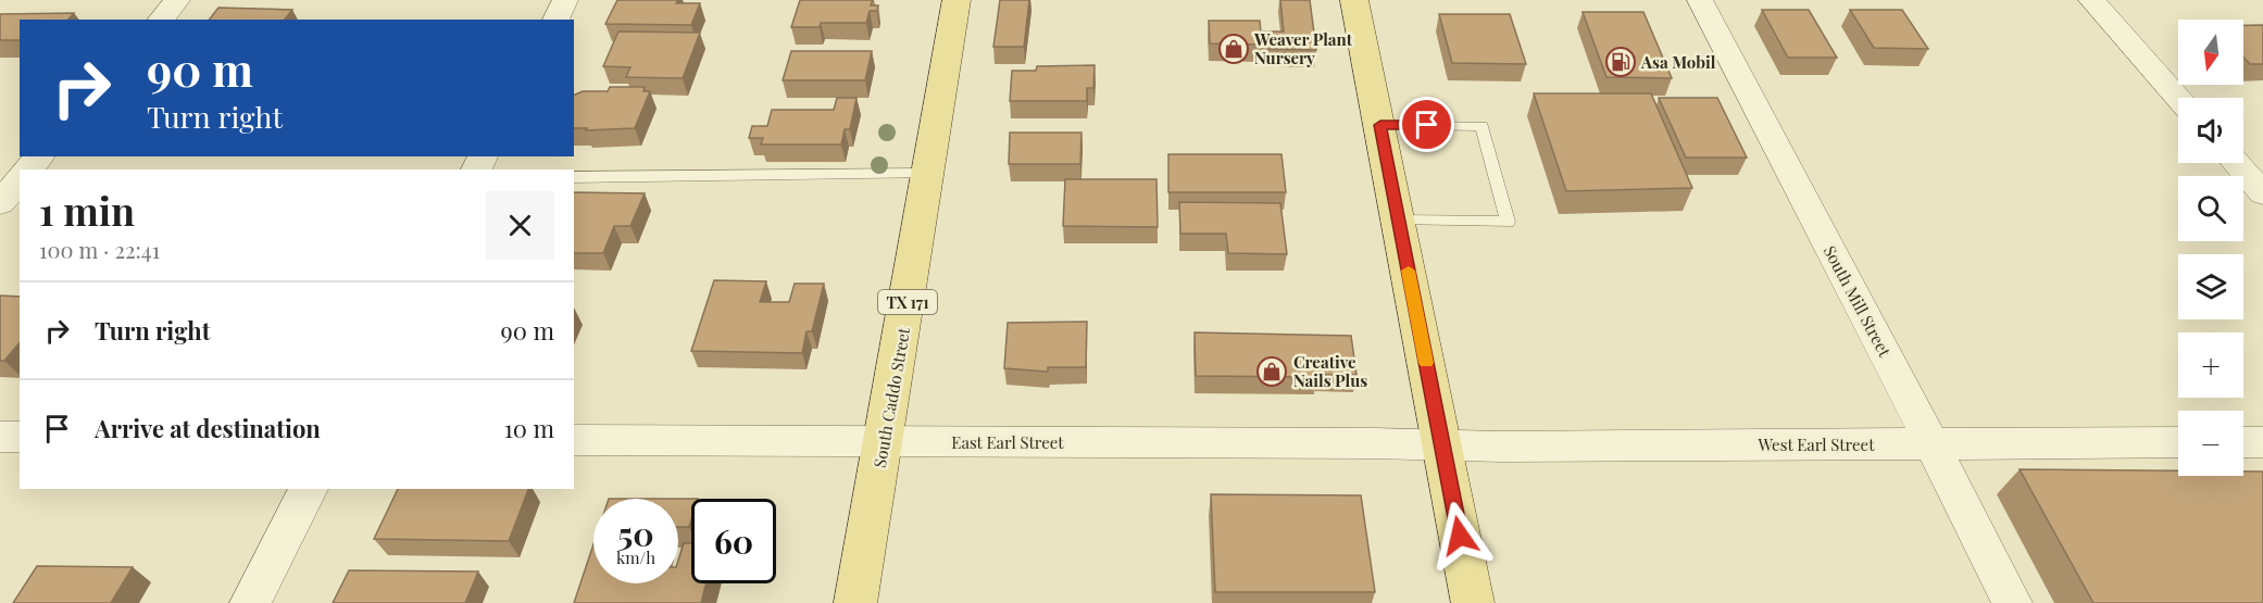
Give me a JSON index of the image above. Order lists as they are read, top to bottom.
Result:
{
  "streets": {
    "main road": ["TX 171", "South Caddo Street"],
    "street": ["South Mill Street", "East Earl Street", "West Earl Street"]
  },
  "crossings": [
    ["South Mill Street", "West Earl Street"],
    ["South Caddo Street", "East Earl Street"],
    ["East Earl Street", "West Earl Street"]
  ],
  "places": {
    "shop": ["Weaver Plant Nursery", "Creative Nails Plus"],
    "fuel station": ["Asa Mobil"]
  },
  "north": "bottom",
  "page": {
    "map_buttons": ["+", "−"],
    "turn": ["90 m", "Turn right"],
    "heading": ["1 min", "100 m · 22:41"],
    "list": [
      {
        "name": "Turn right",
        "value": "90 m"
      },
      {
        "name": "Arrive at destination",
        "value": "10 m"
      }
    ],
    "speed": "50 km/h",
    "limit": "60"
  }
}
